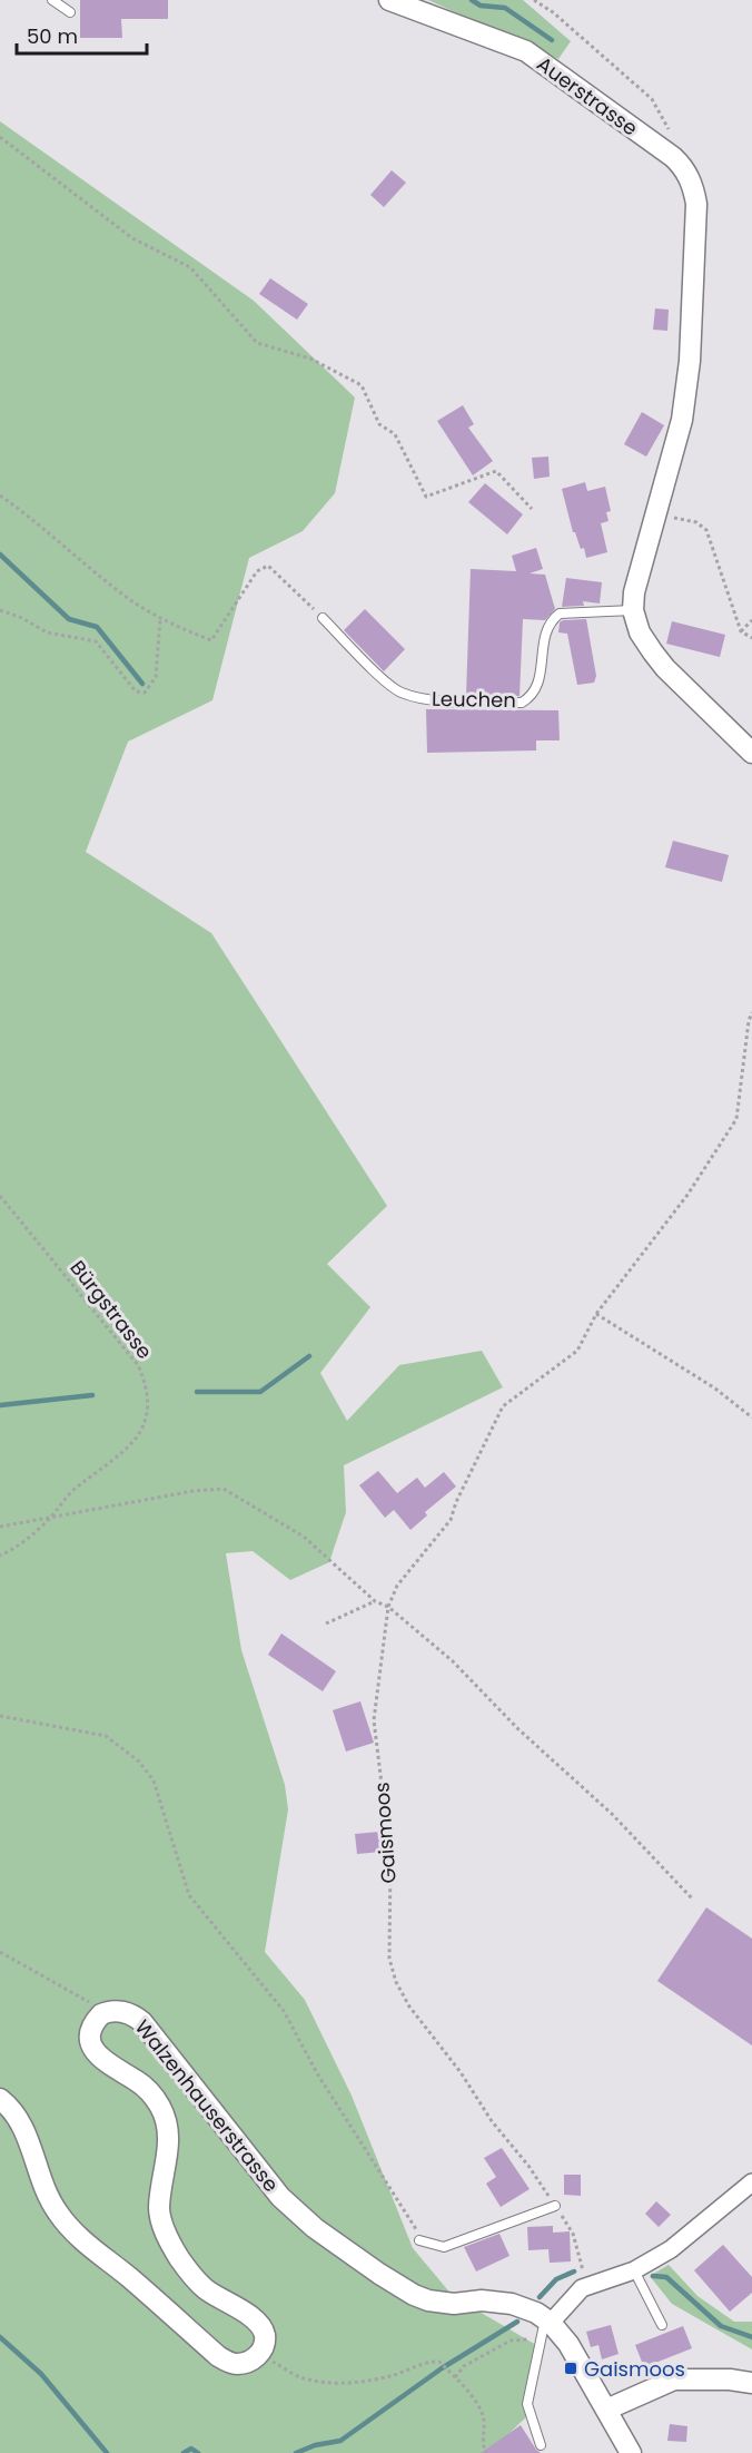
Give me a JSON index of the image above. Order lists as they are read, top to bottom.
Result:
{
  "streets": {
    "street": ["Auerstrasse", "Walzenhauserstrasse"],
    "lane": ["Leuchen"],
    "path": ["Bürgstrasse", "Gaismoos"]
  },
  "places": {
    "transit": ["Gaismoos"]
  },
  "scale_bar": "50 m"
}
